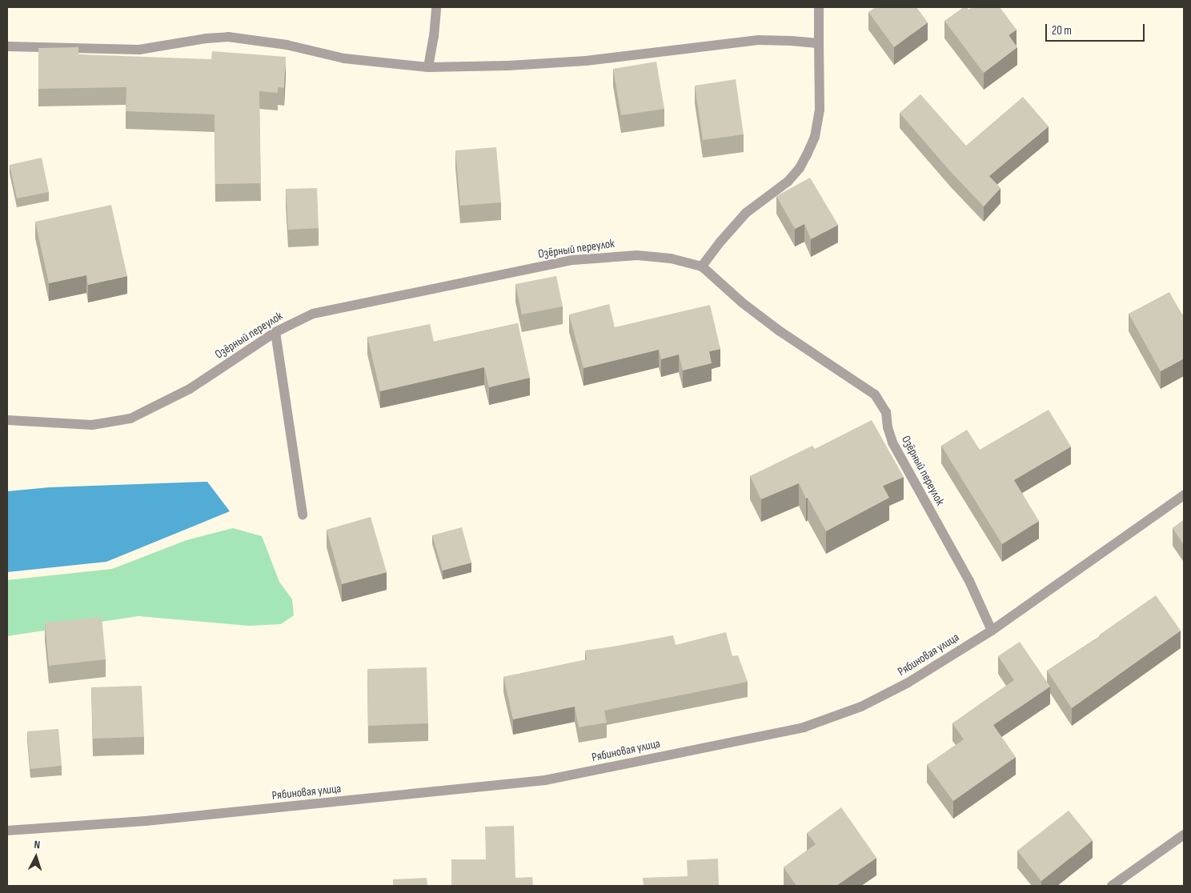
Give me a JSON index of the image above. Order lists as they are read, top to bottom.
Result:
{
  "streets": {
    "street": ["Озёрный переулок", "Рябиновая улица"]
  },
  "crossings": [
    ["Озёрный переулок", "Рябиновая улица"]
  ],
  "scale_bar": "20 m",
  "north": "top"
}
